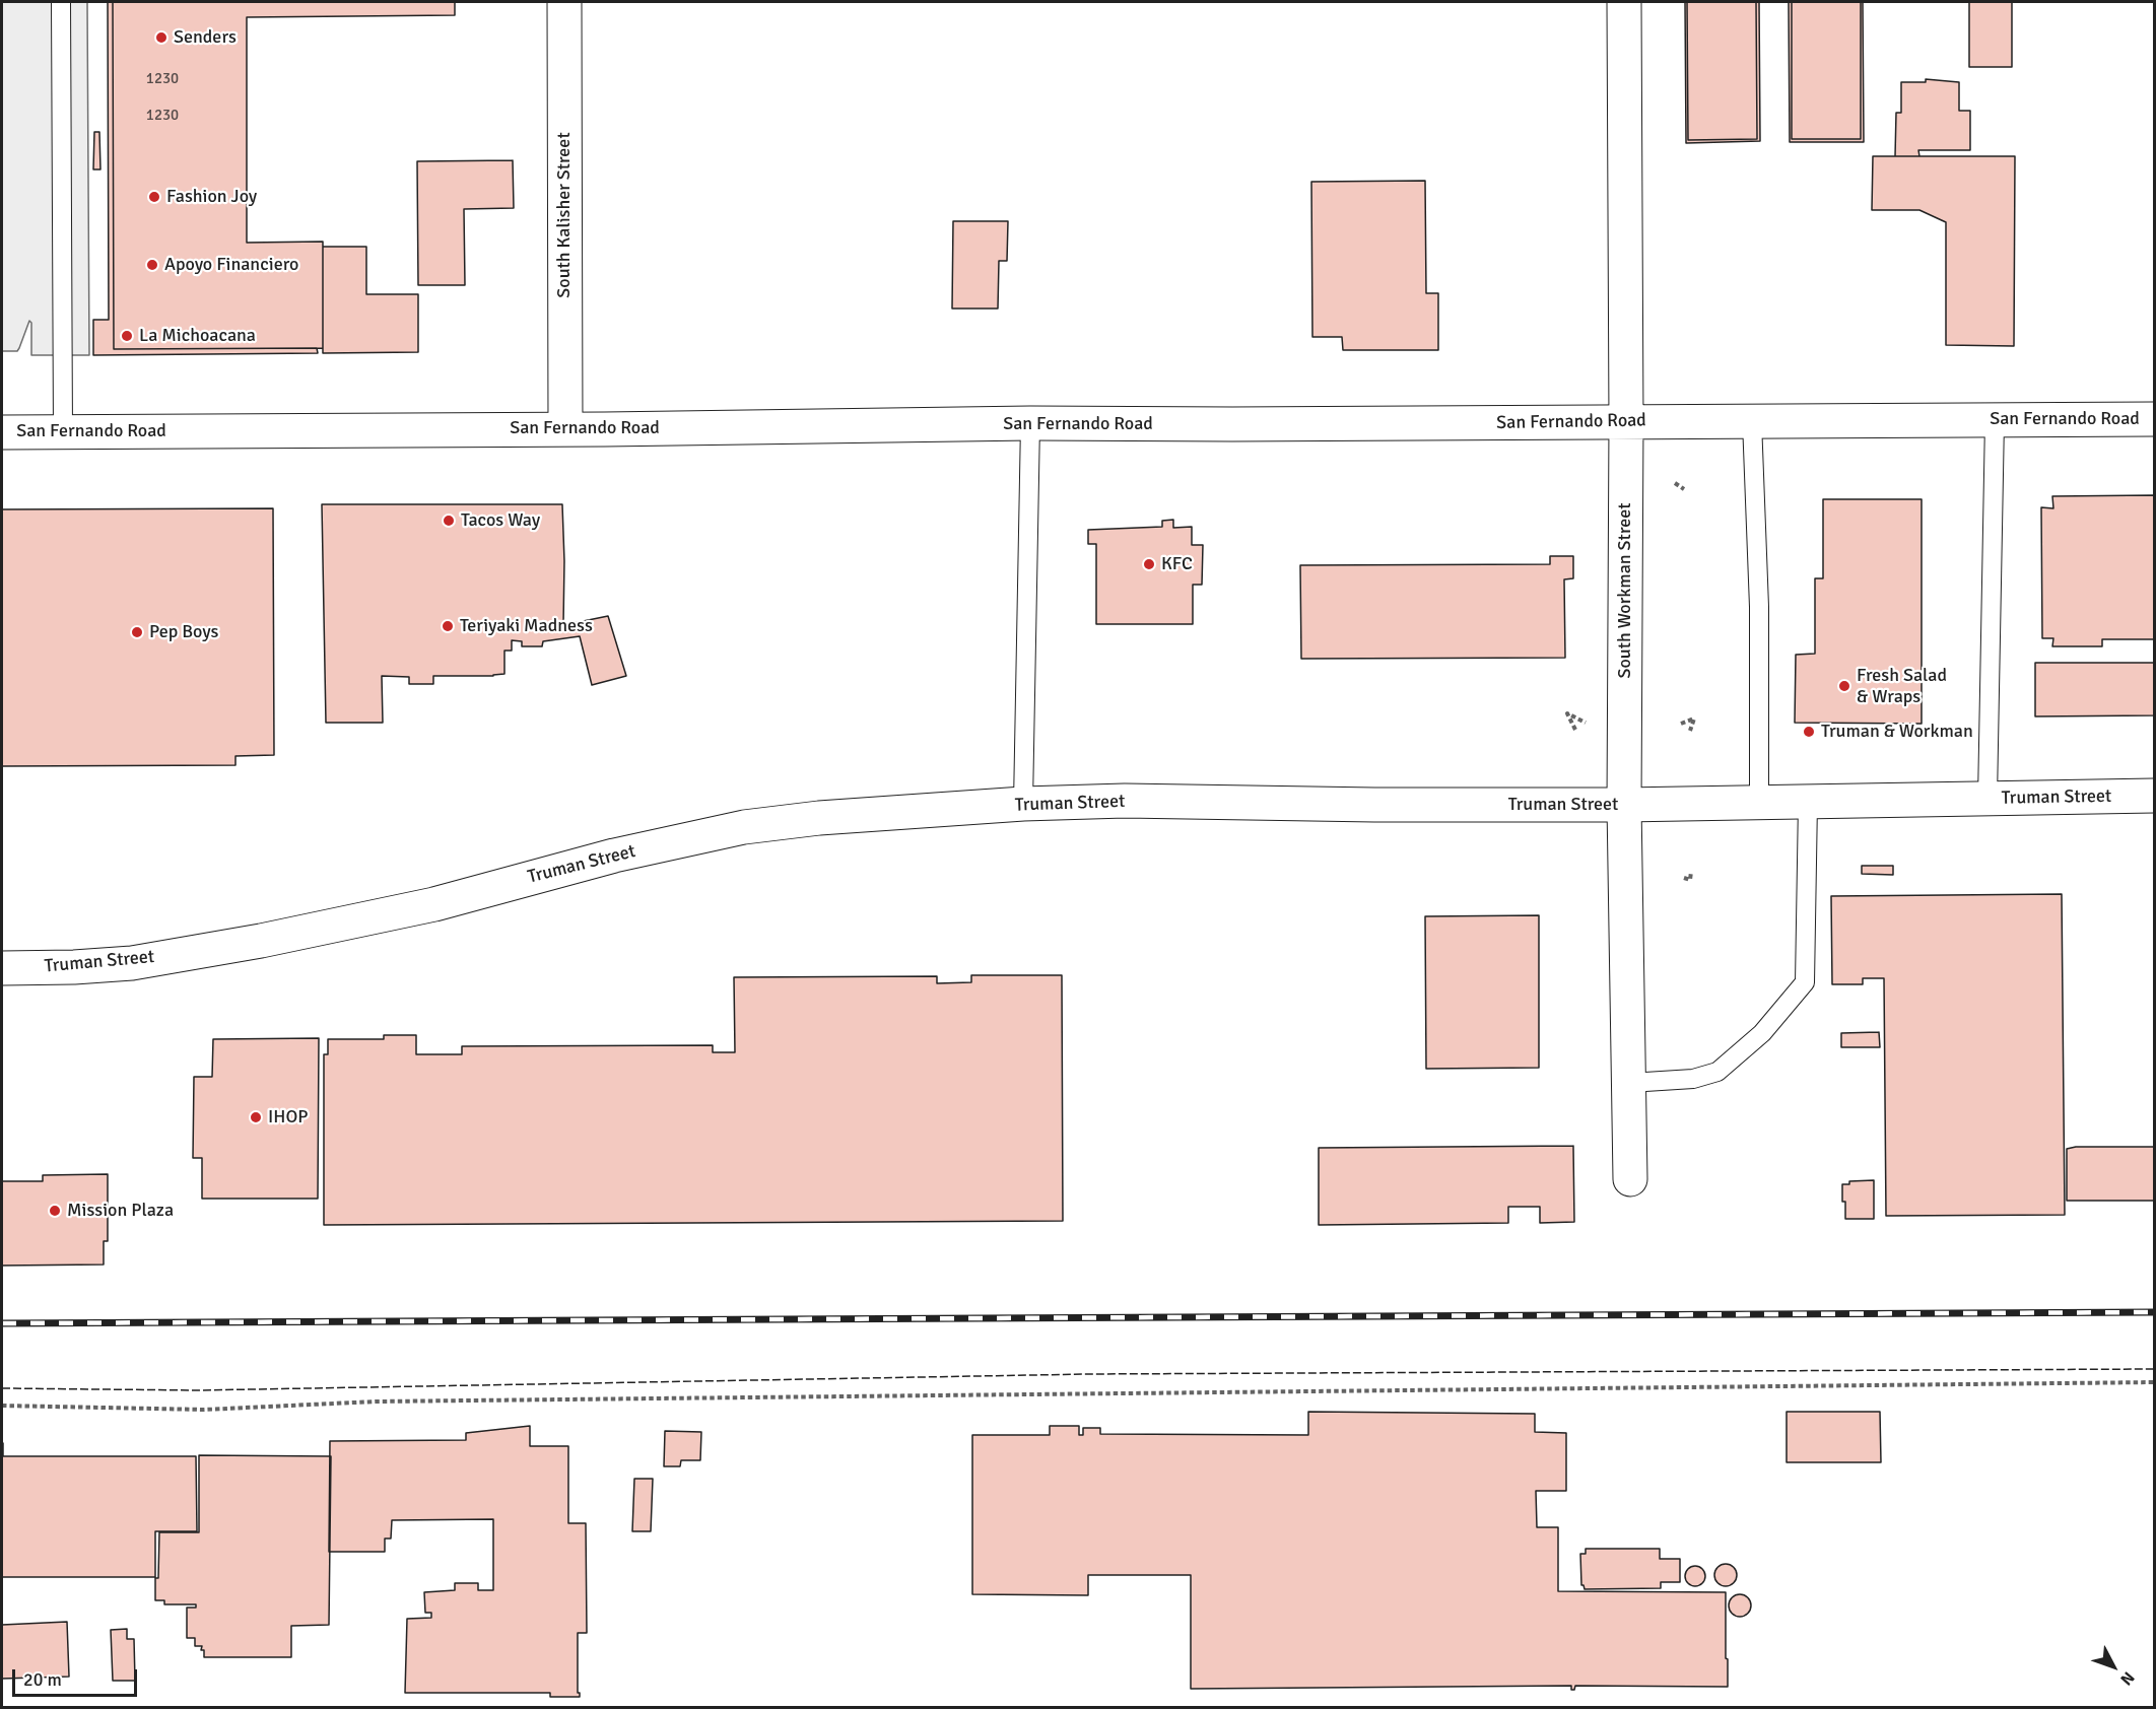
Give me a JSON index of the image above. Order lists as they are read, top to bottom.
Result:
{
  "streets": {
    "main road": [
      "South Kalisher Street",
      "San Fernando Road",
      "South Workman Street",
      "Truman Street"
    ]
  },
  "crossings": [
    ["South Kalisher Street", "San Fernando Road"],
    ["San Fernando Road", "South Workman Street"],
    ["South Workman Street", "Truman Street"]
  ],
  "places": [
    "Senders",
    "Fashion Joy",
    "Apoyo Financiero",
    "La Michoacana",
    "Tacos Way",
    "KFC",
    "Teriyaki Madness",
    "Pep Boys",
    "Fresh Salad & Wraps",
    "Truman & Workman",
    "IHOP",
    "Mission Plaza"
  ],
  "house_numbers": ["1230", "1230"],
  "scale_bar": "20 m",
  "north": "bottom right"
}
